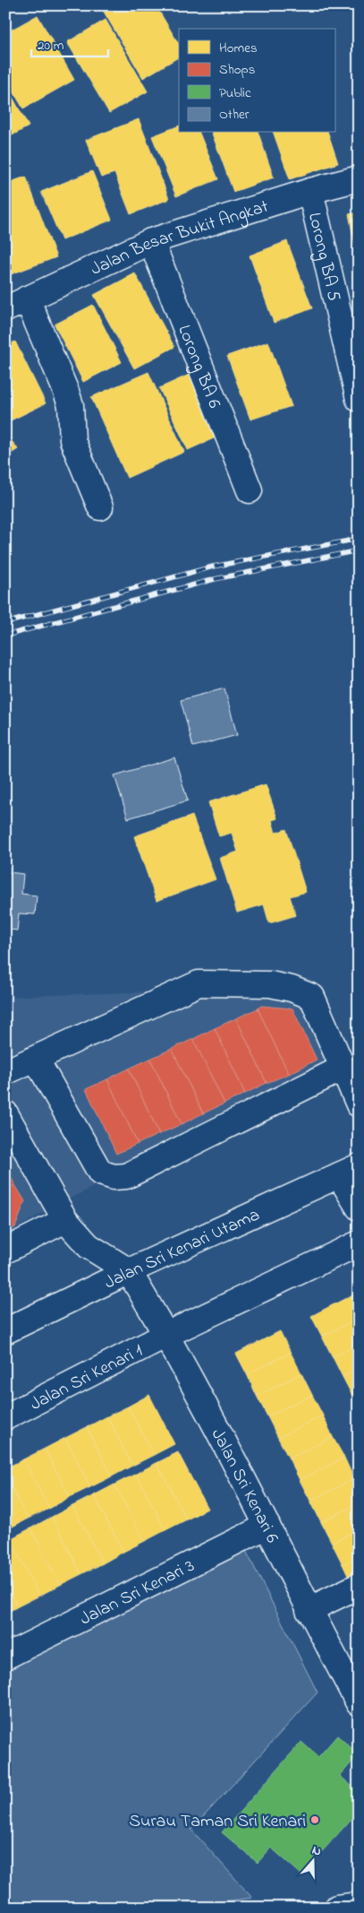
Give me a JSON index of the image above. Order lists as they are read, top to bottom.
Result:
{
  "streets": {
    "street": [
      "Jalan Besar Bukit Angkat",
      "Lorong BA 5",
      "Lorong BA 6",
      "Jalan Sri Kenari Utama",
      "Jalan Sri Kenari 1",
      "Jalan Sri Kenari 6",
      "Jalan Sri Kenari 3"
    ]
  },
  "crossings": [
    ["Jalan Besar Bukit Angkat", "Lorong BA 5"],
    ["Jalan Besar Bukit Angkat", "Lorong BA 6"],
    ["Jalan Sri Kenari Utama", "Jalan Sri Kenari 6"],
    ["Jalan Sri Kenari 1", "Jalan Sri Kenari 6"],
    ["Jalan Sri Kenari 6", "Jalan Sri Kenari 3"]
  ],
  "places": ["Surau Taman Sri Kenari"],
  "legend": [
    "Homes",
    "Shops",
    "Public",
    "Other"
  ],
  "scale_bar": "20 m",
  "north": "top"
}
